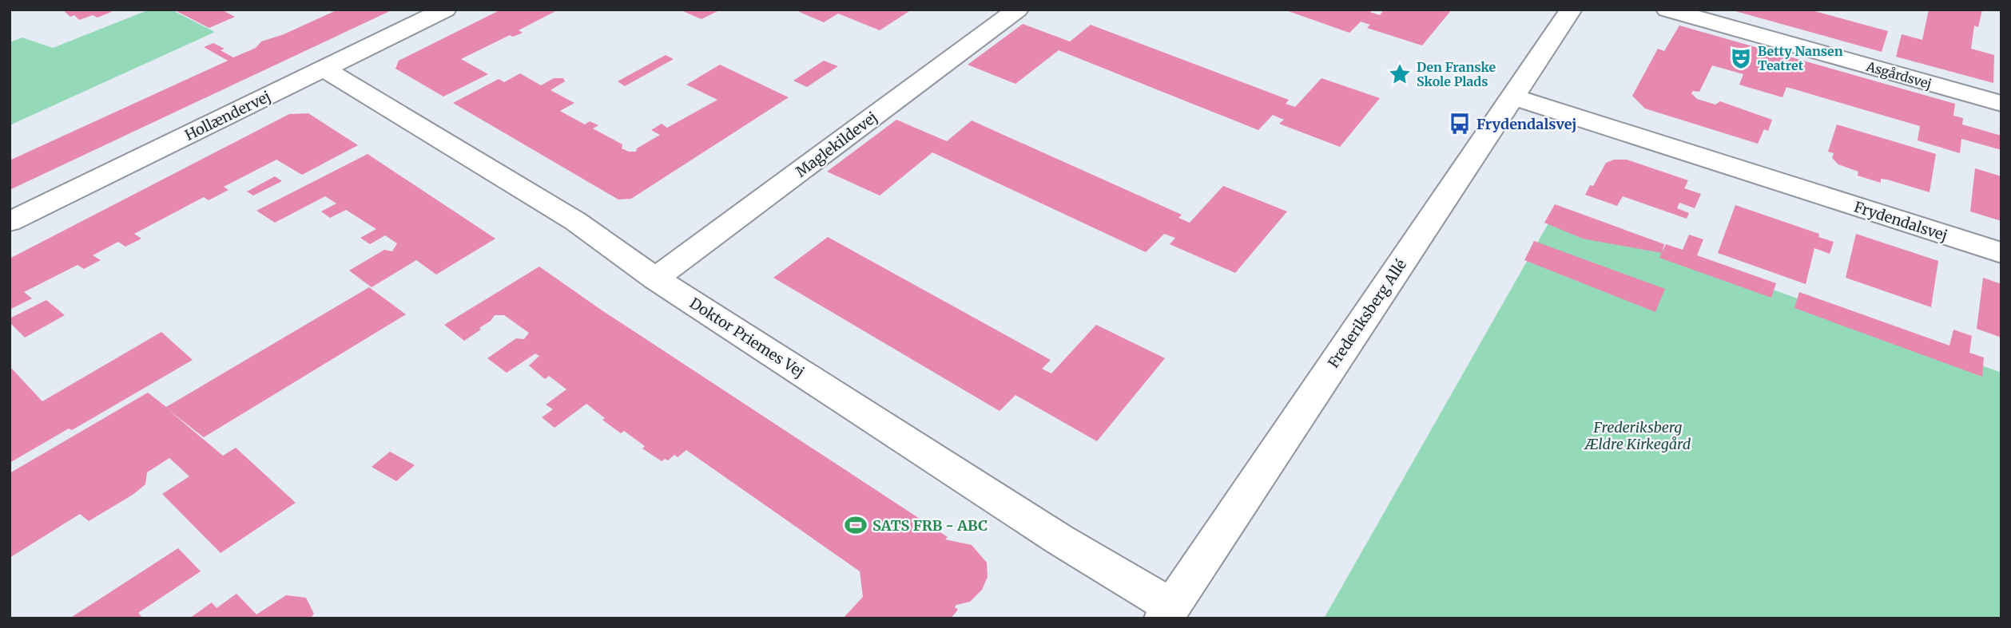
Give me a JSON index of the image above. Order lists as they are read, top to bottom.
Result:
{
  "streets": {
    "street": [
      "Asgårdsvej",
      "Hollændervej",
      "Maglekildevej",
      "Frydendalsvej",
      "Frederiksberg Allé",
      "Doktor Priemes Vej"
    ]
  },
  "crossings": [
    ["Hollændervej", "Doktor Priemes Vej"],
    ["Maglekildevej", "Doktor Priemes Vej"],
    ["Frydendalsvej", "Frederiksberg Allé"],
    ["Frederiksberg Allé", "Doktor Priemes Vej"]
  ],
  "parks": ["Frederiksberg Ældre Kirkegård"],
  "places": {
    "theatre": ["Betty Nansen Teatret"],
    "place": ["Den Franske Skole Plads"],
    "bus stop": ["Frydendalsvej"],
    "sports": ["SATS FRB - ABC"]
  }
}
